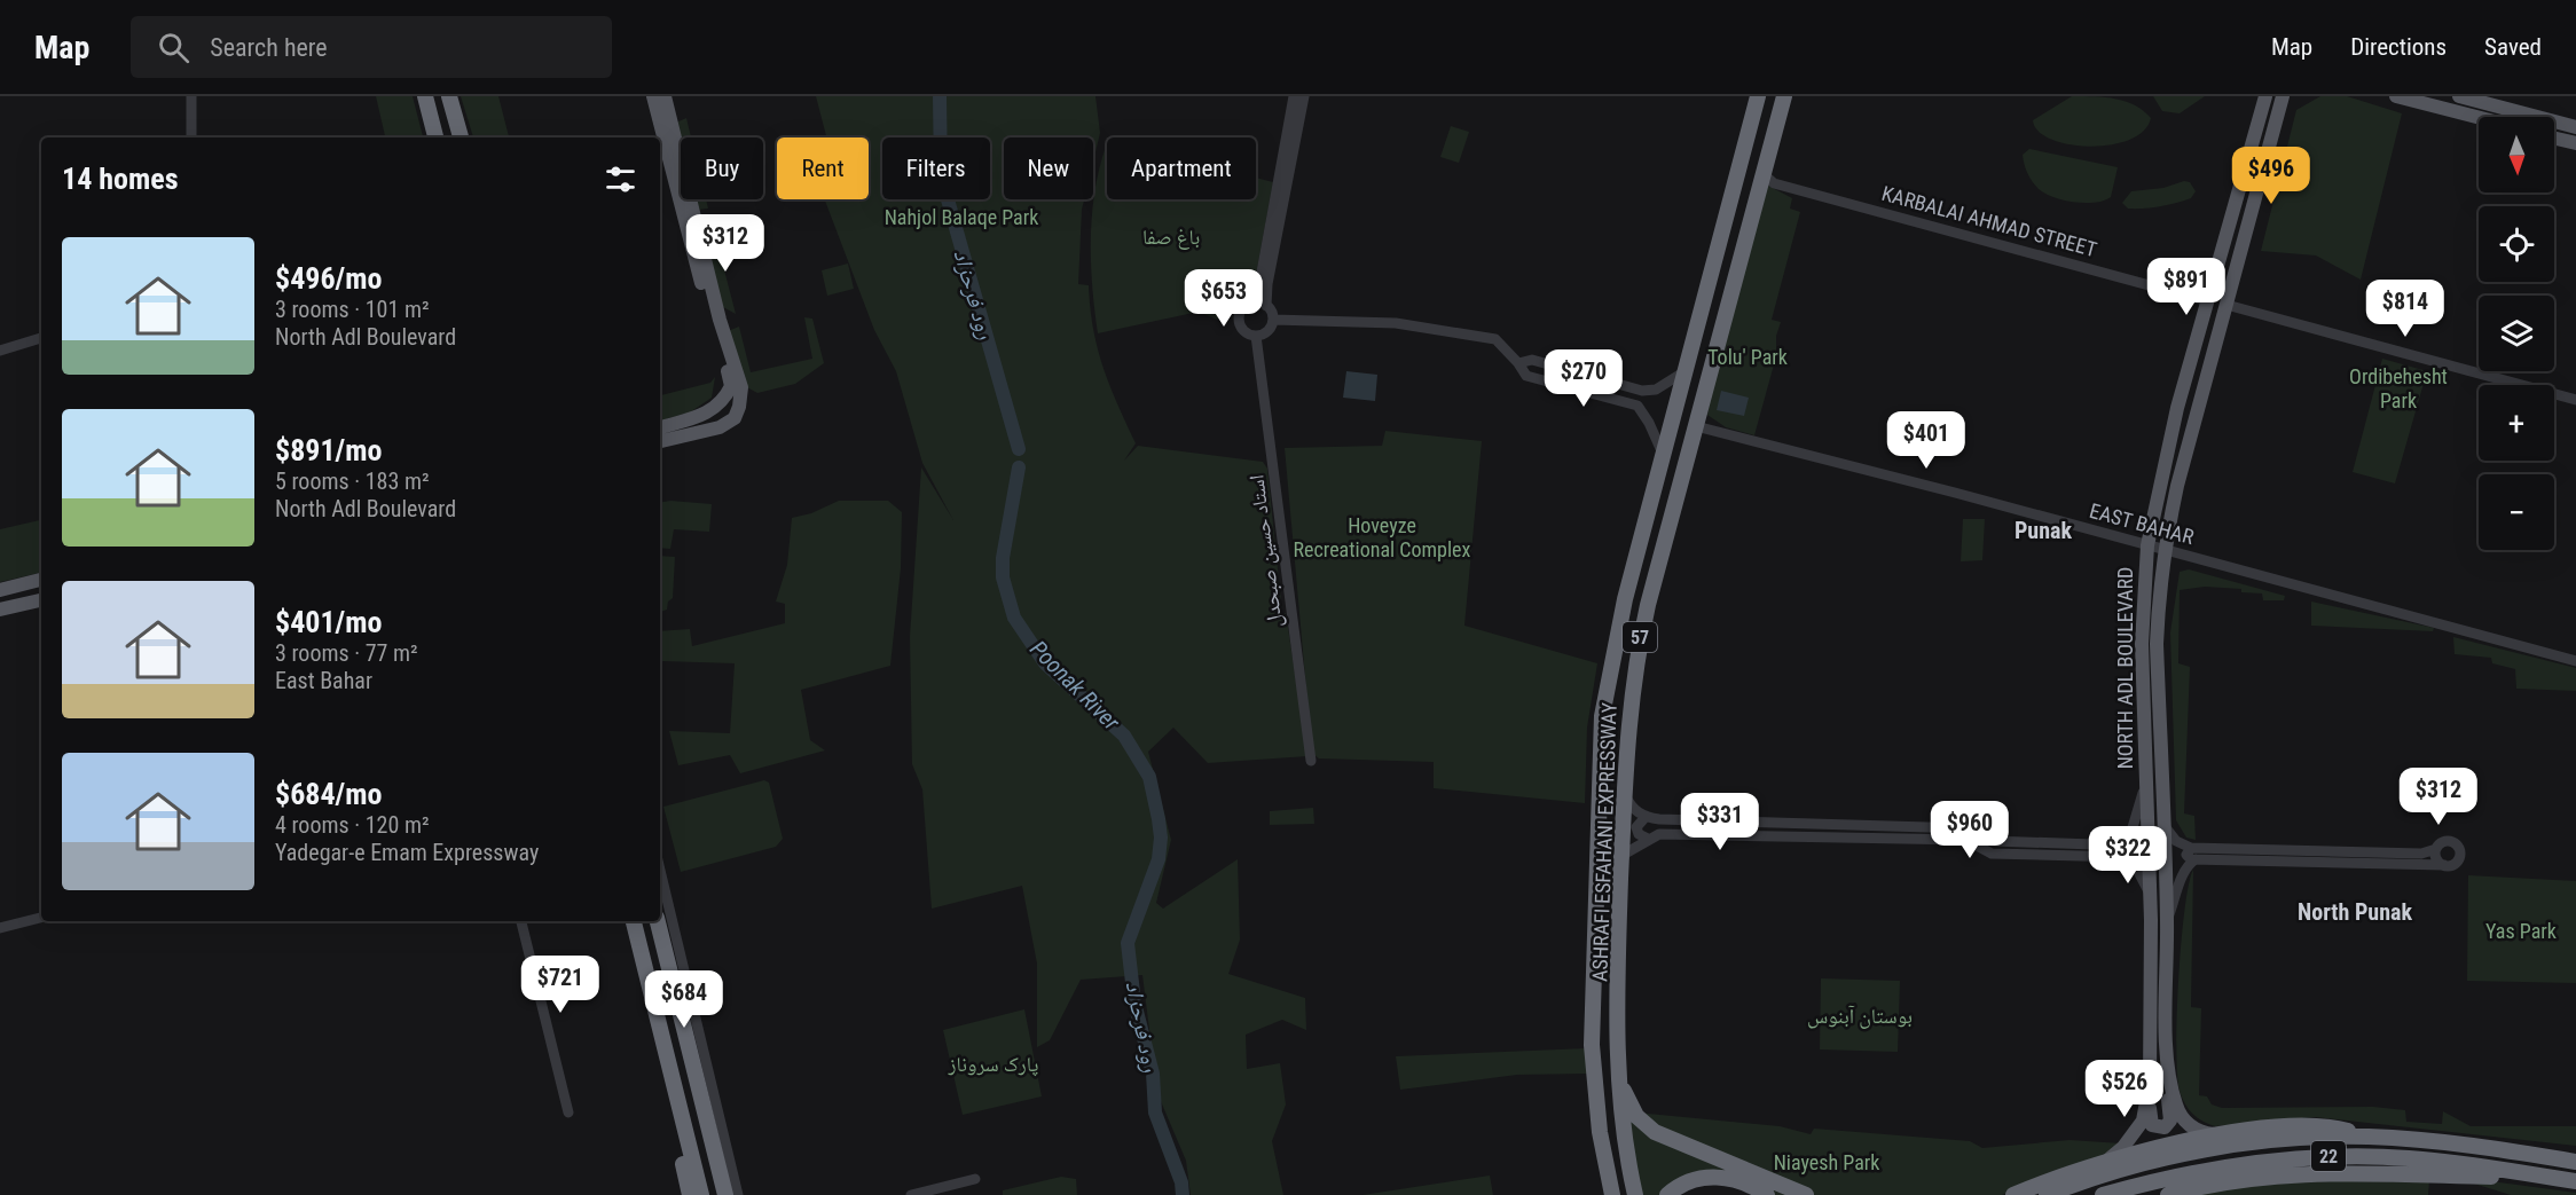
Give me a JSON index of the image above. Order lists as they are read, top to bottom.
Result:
{
  "streets": {
    "highway": ["57", "ASHRAFI ESFAHANI EXPRESSWAY", "22"],
    "main road": ["NORTH ADL BOULEVARD"],
    "street": ["KARBALAI AHMAD STREET", "EAST BAHAR", "استاد حسین صبحدل"]
  },
  "crossings": [
    ["KARBALAI AHMAD STREET", "NORTH ADL BOULEVARD"],
    ["KARBALAI AHMAD STREET", "ASHRAFI ESFAHANI EXPRESSWAY"],
    ["EAST BAHAR", "NORTH ADL BOULEVARD"],
    ["EAST BAHAR", "ASHRAFI ESFAHANI EXPRESSWAY"]
  ],
  "districts": ["Punak", "North Punak"],
  "water": ["رود فرحزاد", "Poonak River"],
  "parks": [
    "Nahjol Balaqe Park",
    "باغ صفا",
    "Tolu' Park",
    "Ordibehesht Park",
    "Hoveyze Recreational Complex",
    "Yas Park",
    "بوستان آبنوس",
    "پارک سروناز",
    "Niayesh Park"
  ],
  "north": "bottom",
  "page": {
    "header": "Map",
    "search": "Search here",
    "nav": ["Map", "Directions", "Saved"],
    "map_buttons": ["+", "−"],
    "chip": [
      "Buy",
      "Rent",
      "Filters",
      "New",
      "Apartment"
    ],
    "heading": "14 homes",
    "price": [
      "$496",
      "$312",
      "$891",
      "$653",
      "$814",
      "$270",
      "$401",
      "$312",
      "$331",
      "$960",
      "$322",
      "$721",
      "$684",
      "$526"
    ],
    "list": [
      {
        "name": "$496/mo",
        "note": "3 rooms · 101 m² · North Adl Boulevard"
      },
      {
        "name": "$891/mo",
        "note": "5 rooms · 183 m² · North Adl Boulevard"
      },
      {
        "name": "$401/mo",
        "note": "3 rooms · 77 m² · East Bahar"
      },
      {
        "name": "$684/mo",
        "note": "4 rooms · 120 m² · Yadegar-e Emam Expressway"
      }
    ]
  }
}
